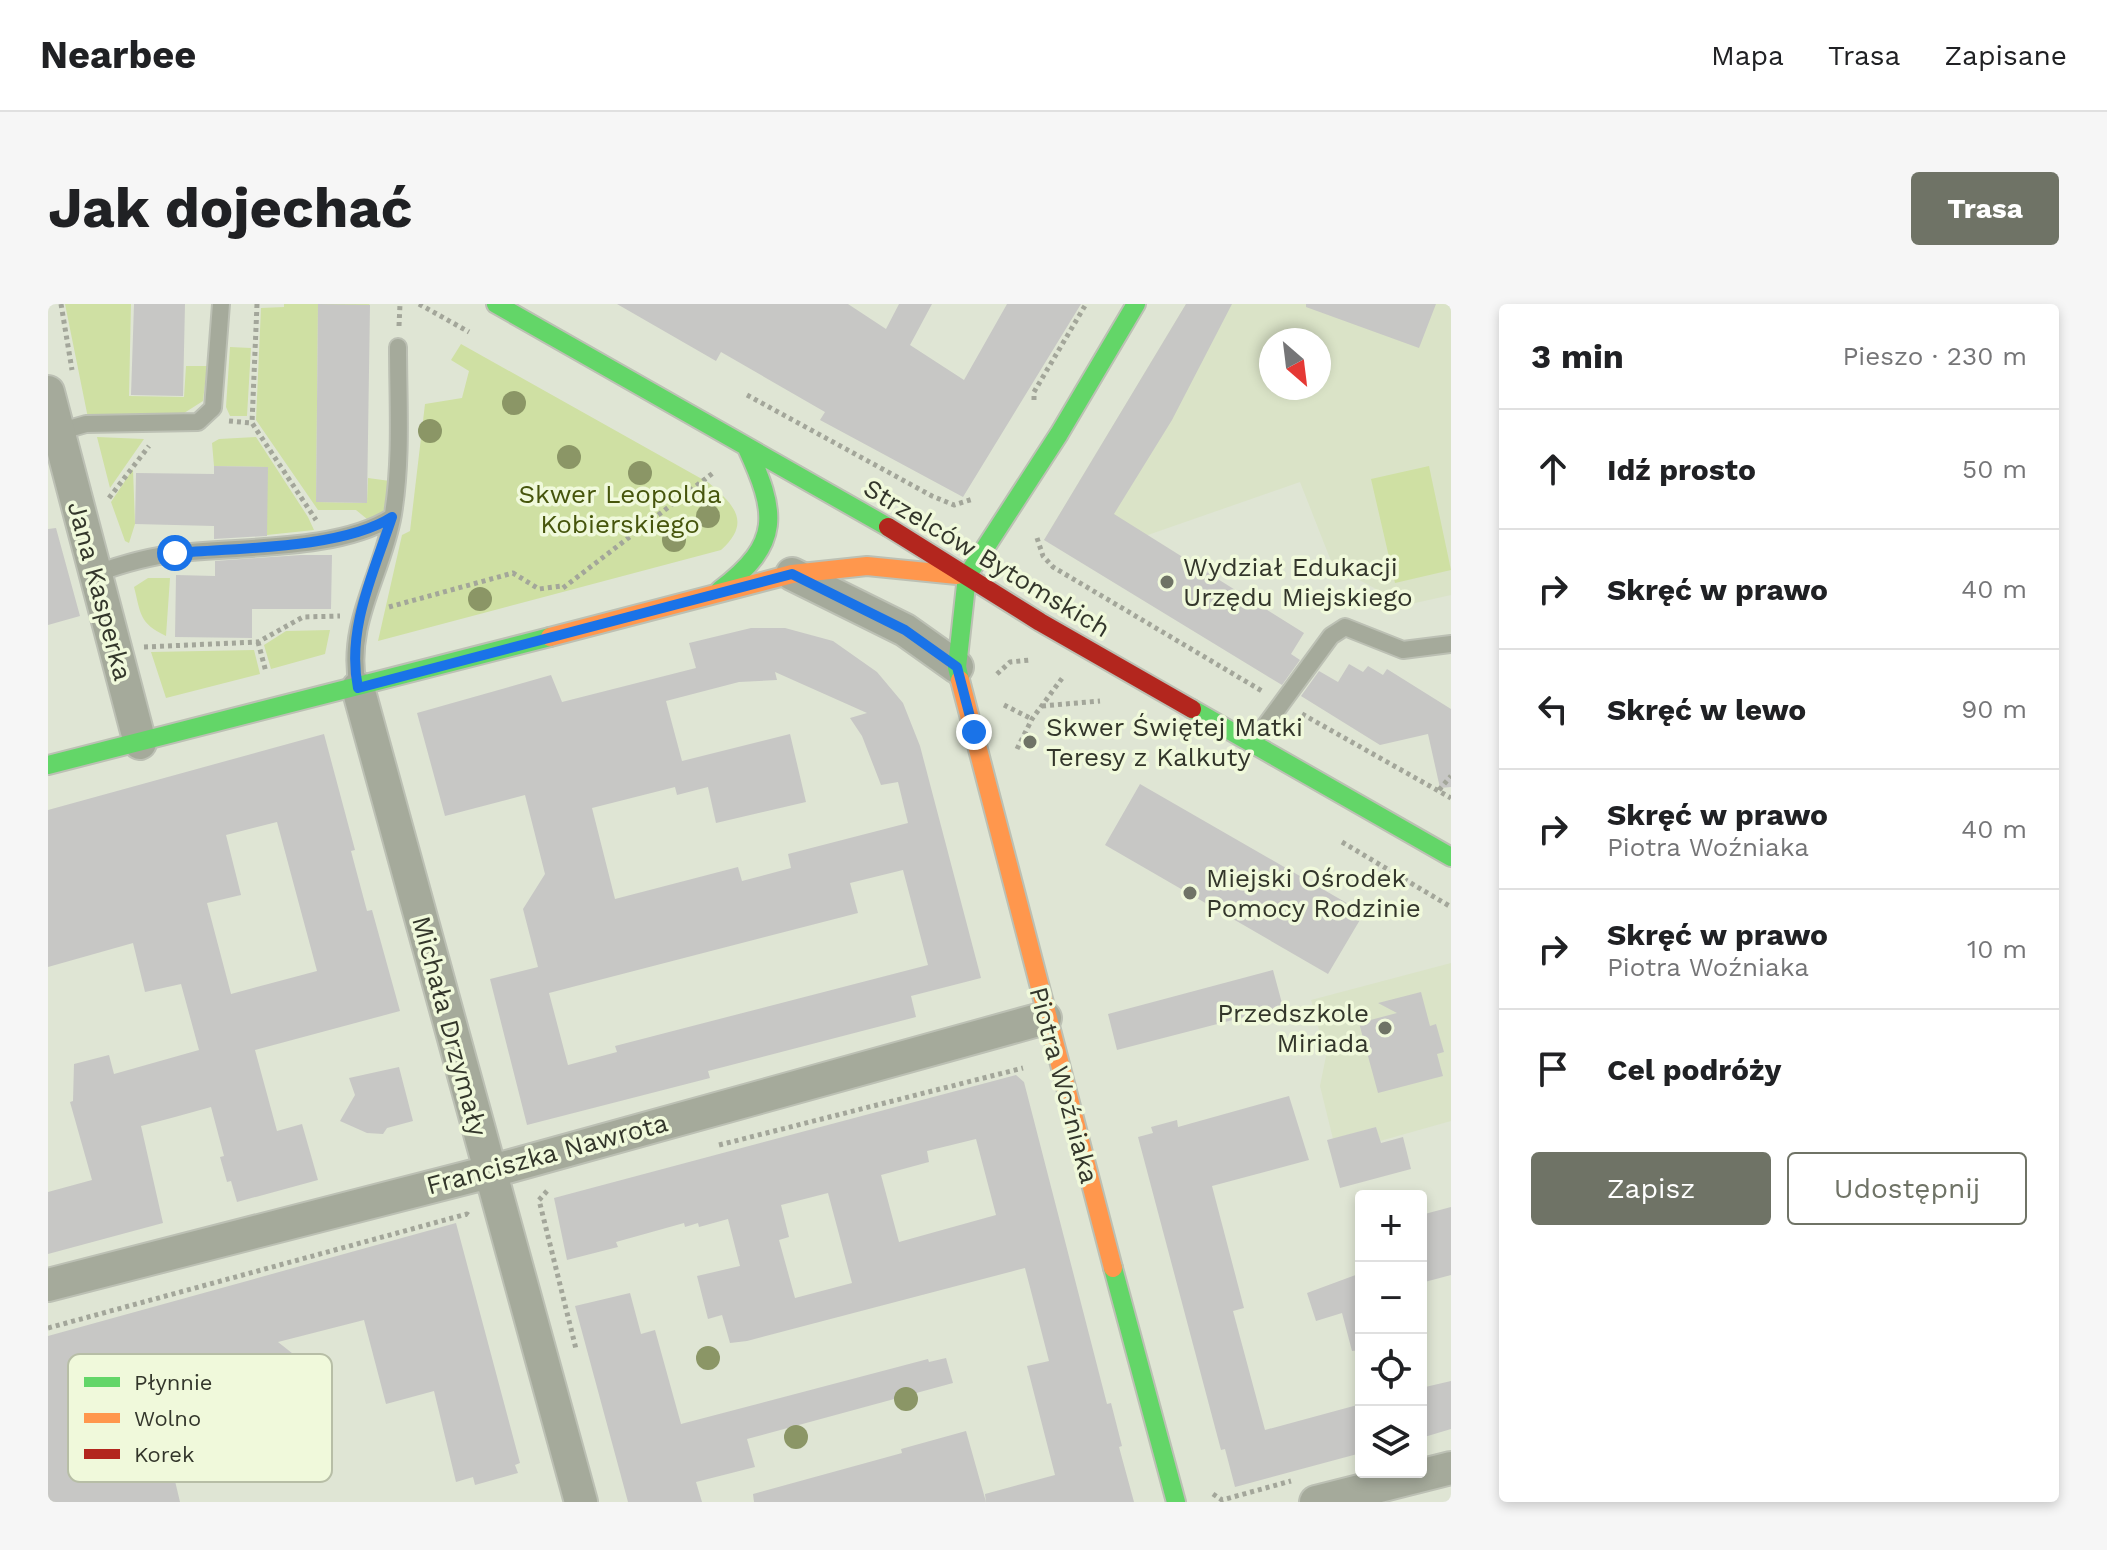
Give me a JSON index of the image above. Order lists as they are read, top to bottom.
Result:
{
  "streets": {
    "street": [
      "Strzelców Bytomskich",
      "Jana Kasperka",
      "Michała Drzymały",
      "Piotra Woźniaka",
      "Franciszka Nawrota"
    ]
  },
  "crossings": [
    ["Strzelców Bytomskich", "Piotra Woźniaka"],
    ["Michała Drzymały", "Franciszka Nawrota"],
    ["Piotra Woźniaka", "Franciszka Nawrota"]
  ],
  "parks": ["Skwer Leopolda Kobierskiego"],
  "places": [
    "Wydział Edukacji Urzędu Miejskiego",
    "Skwer Świętej Matki Teresy z Kalkuty",
    "Miejski Ośrodek Pomocy Rodzinie",
    "Przedszkole Miriada"
  ],
  "legend": ["Płynnie", "Wolno", "Korek"],
  "north": "bottom right",
  "page": {
    "header": "Nearbee",
    "nav": ["Mapa", "Trasa", "Zapisane"],
    "buttons": [
      "Trasa",
      ["Zapisz", "Udostępnij"]
    ],
    "title": "Jak dojechać",
    "heading": ["3 min", "Pieszo · 230 m"],
    "list": [
      ["Idź prosto", "50 m"],
      ["Skręć w prawo", "40 m"],
      ["Skręć w lewo", "90 m"],
      ["Skręć w prawo", "Piotra Woźniaka", "40 m"],
      ["Skręć w prawo", "Piotra Woźniaka", "10 m"],
      "Cel podróży"
    ],
    "map_buttons": ["+", "−"]
  }
}
